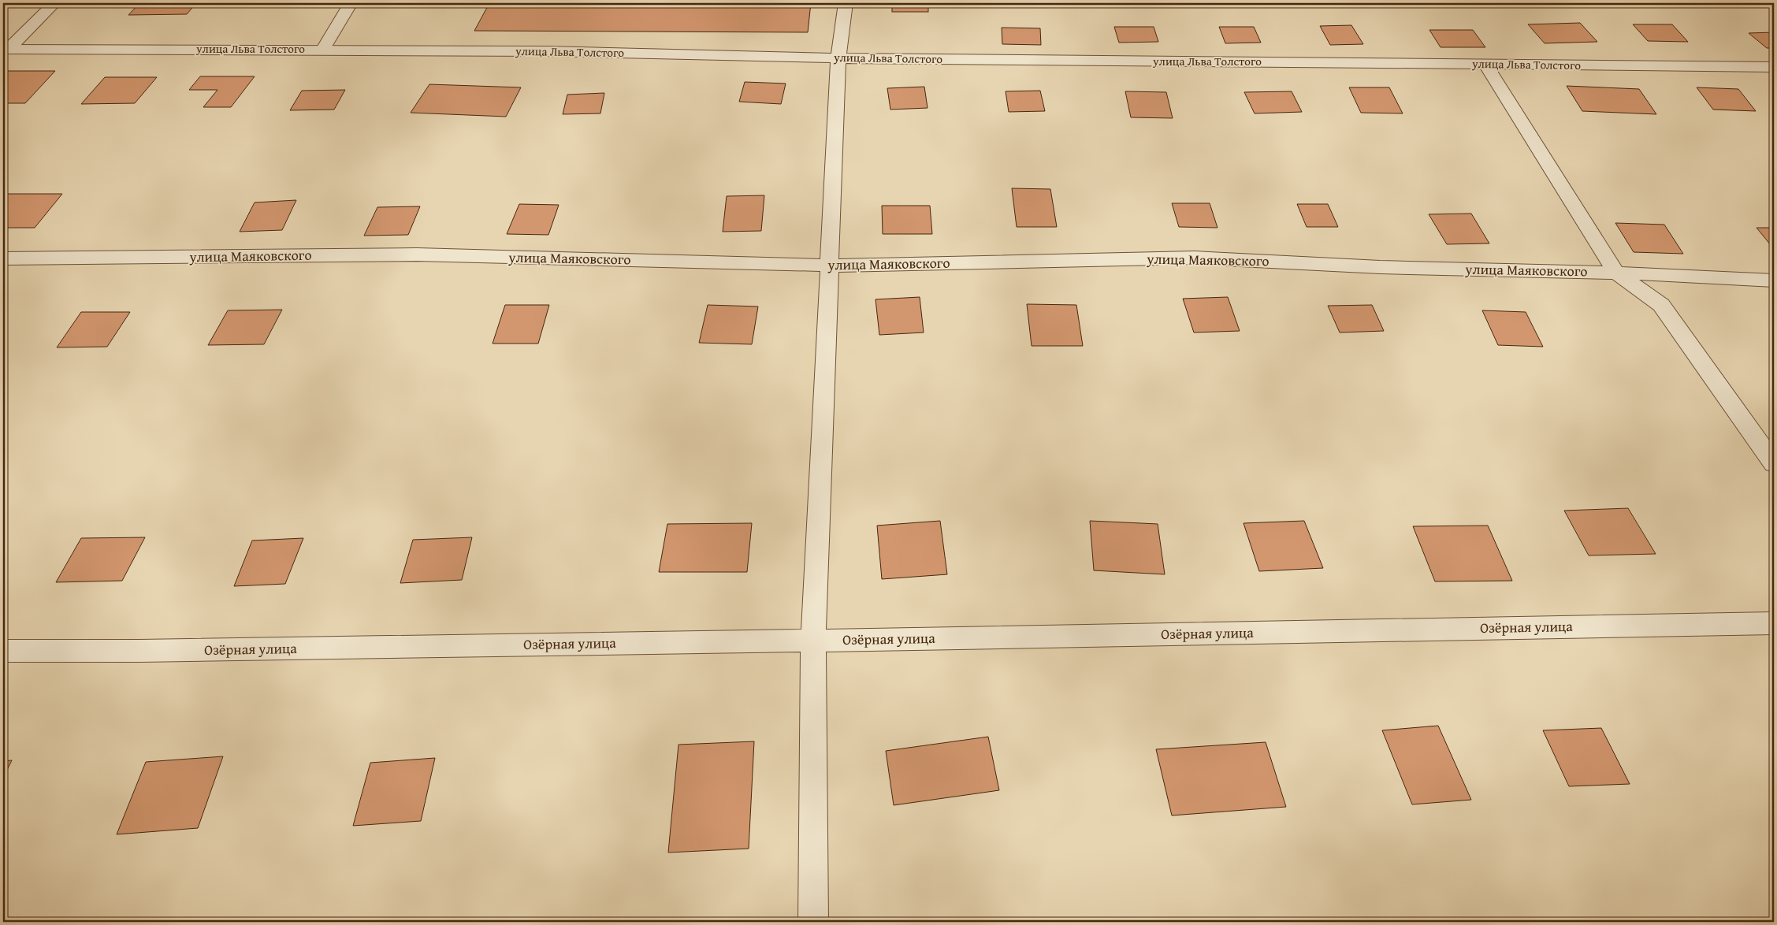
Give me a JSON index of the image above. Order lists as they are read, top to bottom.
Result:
{
  "streets": {
    "street": ["улица Льва Толстого", "улица Маяковского", "Озёрная улица"]
  }
}
